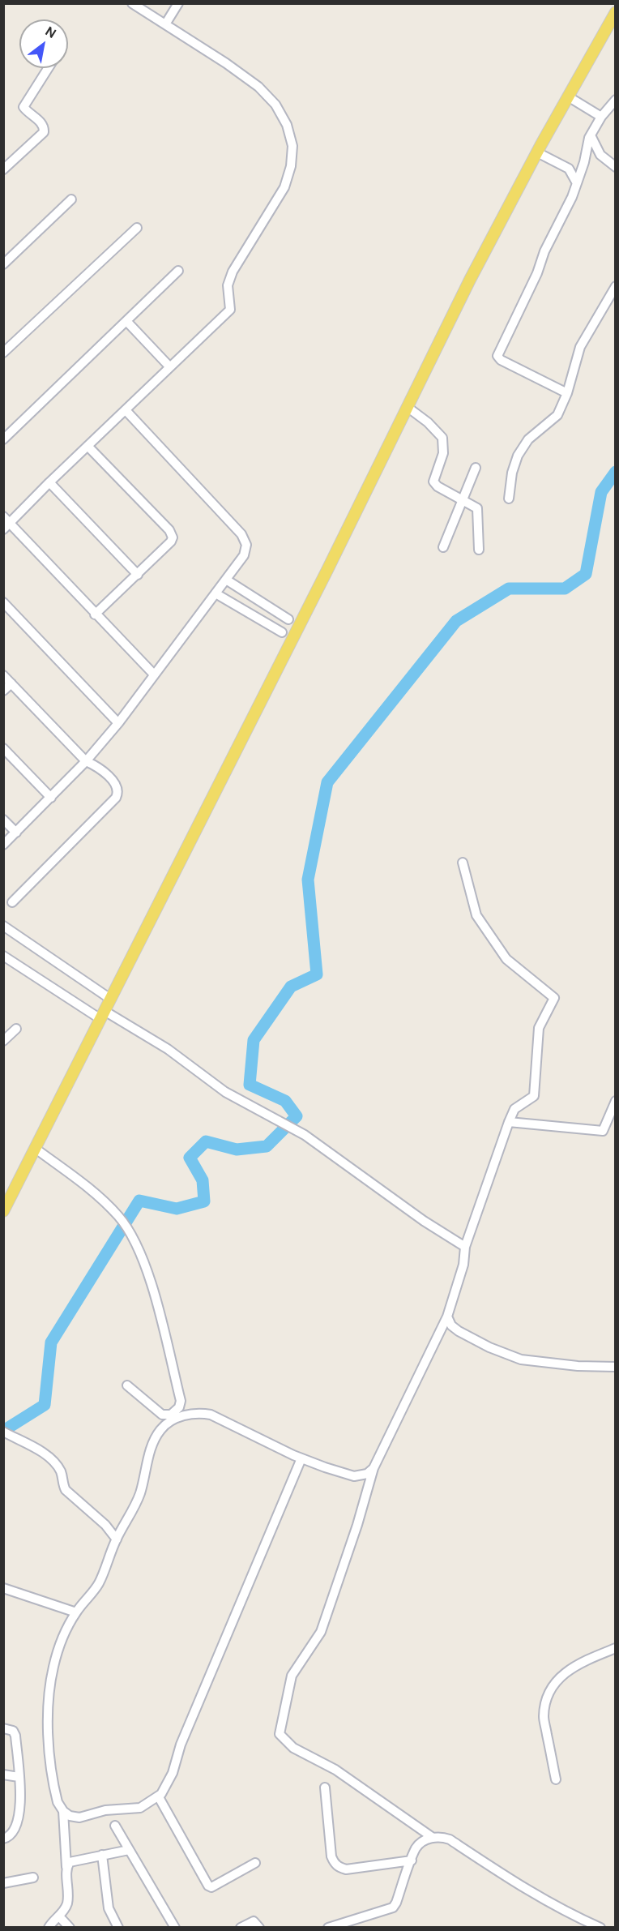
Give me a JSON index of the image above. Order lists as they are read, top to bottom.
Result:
{
  "north": "top right"
}
